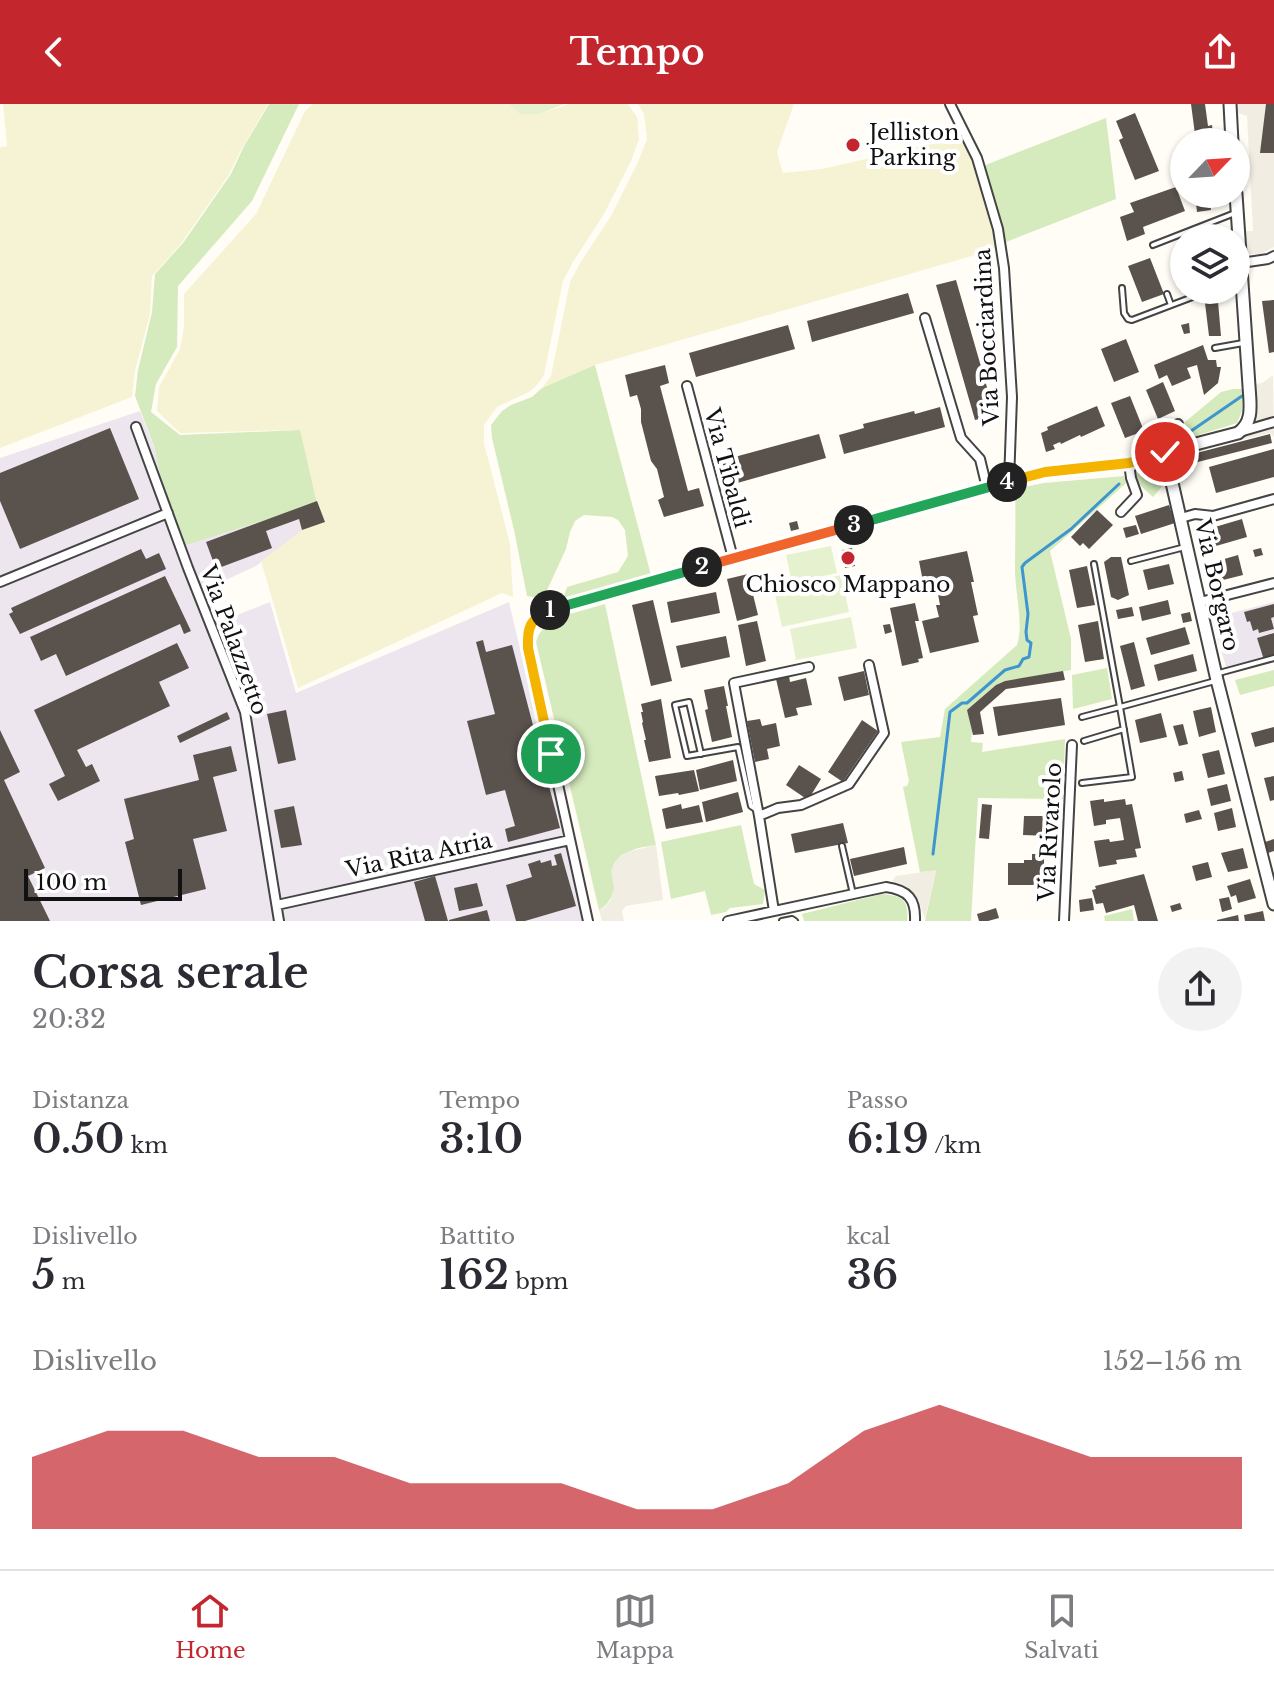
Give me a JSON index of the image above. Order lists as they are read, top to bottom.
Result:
{
  "streets": {
    "street": [
      "Via Bocciardina",
      "Via Tibaldi",
      "Via Borgaro",
      "Via Palazzetto",
      "Via Rivarolo",
      "Via Rita Atria"
    ]
  },
  "crossings": [
    ["Via Bocciardina", "Via Tibaldi"],
    ["Via Tibaldi", "Via Borgaro"],
    ["Via Tibaldi", "Via Rita Atria"],
    ["Via Palazzetto", "Via Rita Atria"]
  ],
  "places": ["Jelliston Parking", "Chiosco Mappano"],
  "scale_bar": "100 m",
  "north": "top right",
  "page": {
    "header": "Tempo",
    "pins": [
      "4",
      "3",
      "2",
      "1"
    ],
    "scale": "100 m",
    "heading": ["Corsa serale", "20:32"],
    "stats": [
      ["Distanza", "0.50 km"],
      ["Tempo", "3:10"],
      ["Passo", "6:19 /km"],
      ["Dislivello", "5 m"],
      ["Battito", "162 bpm"],
      ["kcal", "36"]
    ],
    "chart": ["Dislivello", "152–156 m"],
    "tabs": ["Home", "Mappa", "Salvati"]
  }
}
